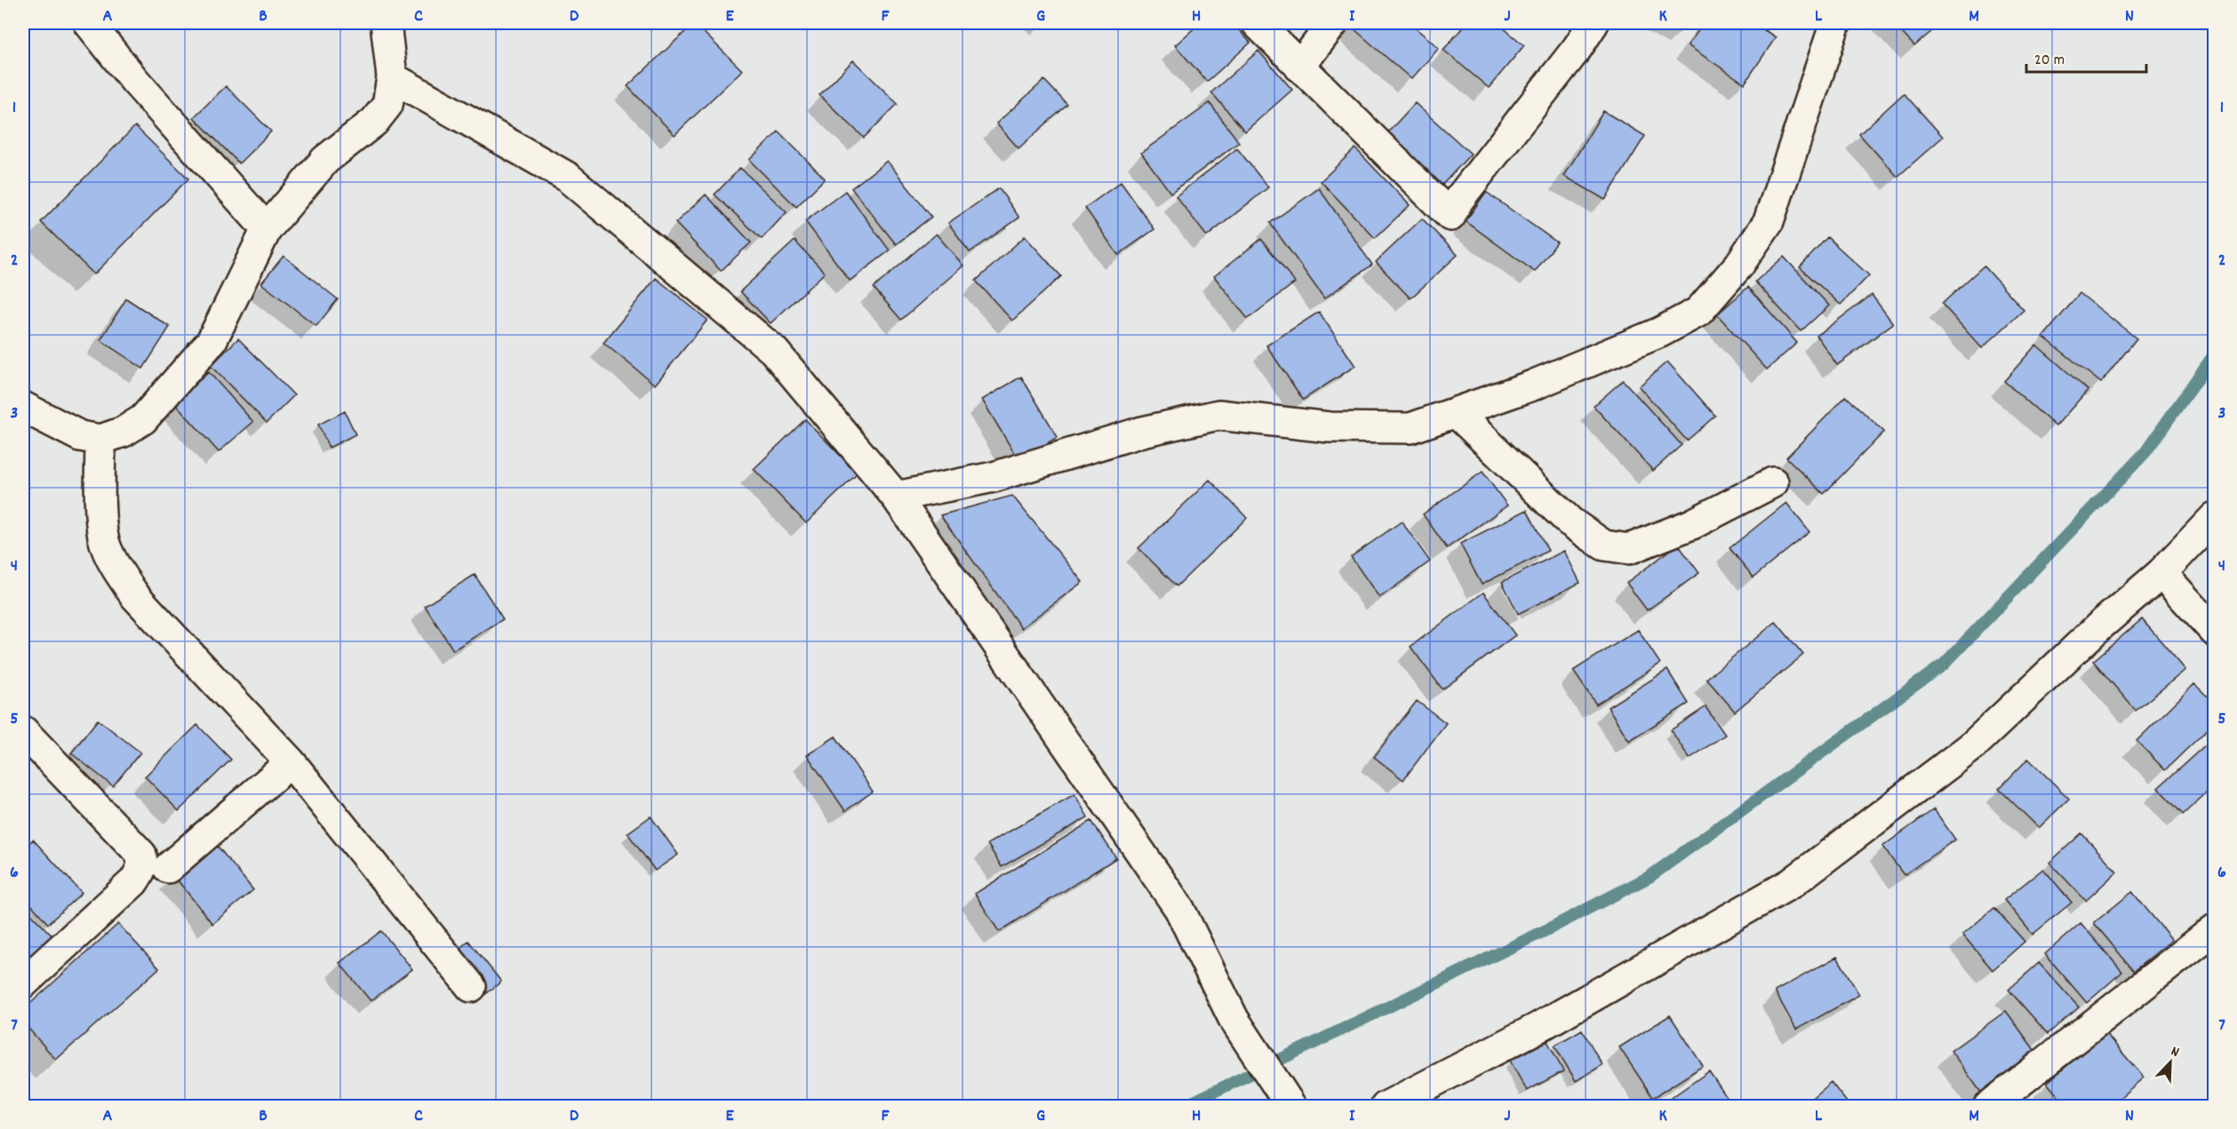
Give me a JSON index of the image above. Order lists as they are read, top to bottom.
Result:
{
  "scale_bar": "20 m",
  "north": "top right",
  "grid": {
    "columns": [
      "A",
      "B",
      "C",
      "D",
      "E",
      "F",
      "G",
      "H",
      "I",
      "J",
      "K",
      "L",
      "M",
      "N"
    ],
    "rows": [
      "1",
      "2",
      "3",
      "4",
      "5",
      "6",
      "7"
    ]
  }
}
